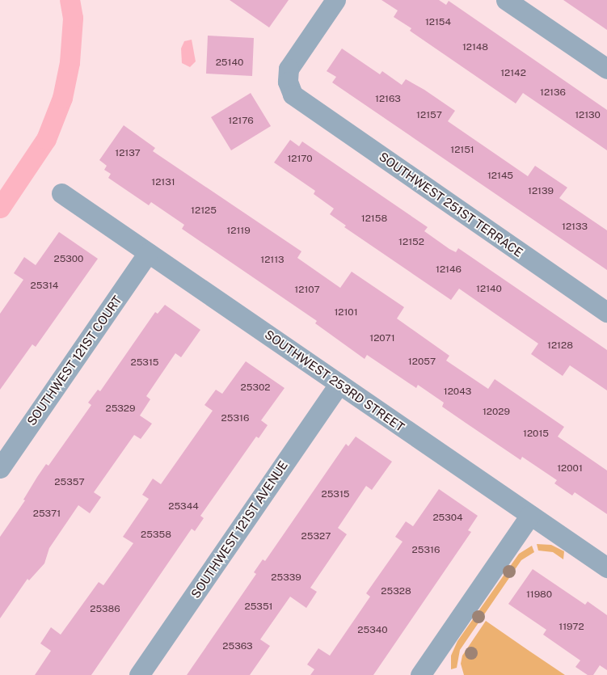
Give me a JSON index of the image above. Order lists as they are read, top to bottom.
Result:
{
  "streets": {
    "street": [
      "SOUTHWEST 251ST TERRACE",
      "SOUTHWEST 121ST COURT",
      "SOUTHWEST 253RD STREET",
      "SOUTHWEST 121ST AVENUE"
    ]
  },
  "crossings": [
    ["SOUTHWEST 121ST COURT", "SOUTHWEST 253RD STREET"],
    ["SOUTHWEST 253RD STREET", "SOUTHWEST 121ST AVENUE"]
  ],
  "house_numbers": [
    "12154",
    "12148",
    "25140",
    "12142",
    "12136",
    "12163",
    "12157",
    "12130",
    "12176",
    "12151",
    "12137",
    "12170",
    "12145",
    "12131",
    "12139",
    "12125",
    "12158",
    "12133",
    "12119",
    "12152",
    "25300",
    "12113",
    "12146",
    "25314",
    "12140",
    "12107",
    "12101",
    "12071",
    "12128",
    "12057",
    "25315",
    "25302",
    "12043",
    "25329",
    "12029",
    "25316",
    "12015",
    "12001",
    "25357",
    "25315",
    "25344",
    "25371",
    "25304",
    "25358",
    "25327",
    "25316",
    "25339",
    "25328",
    "11980",
    "25351",
    "25386",
    "11972",
    "25340",
    "25363"
  ]
}
